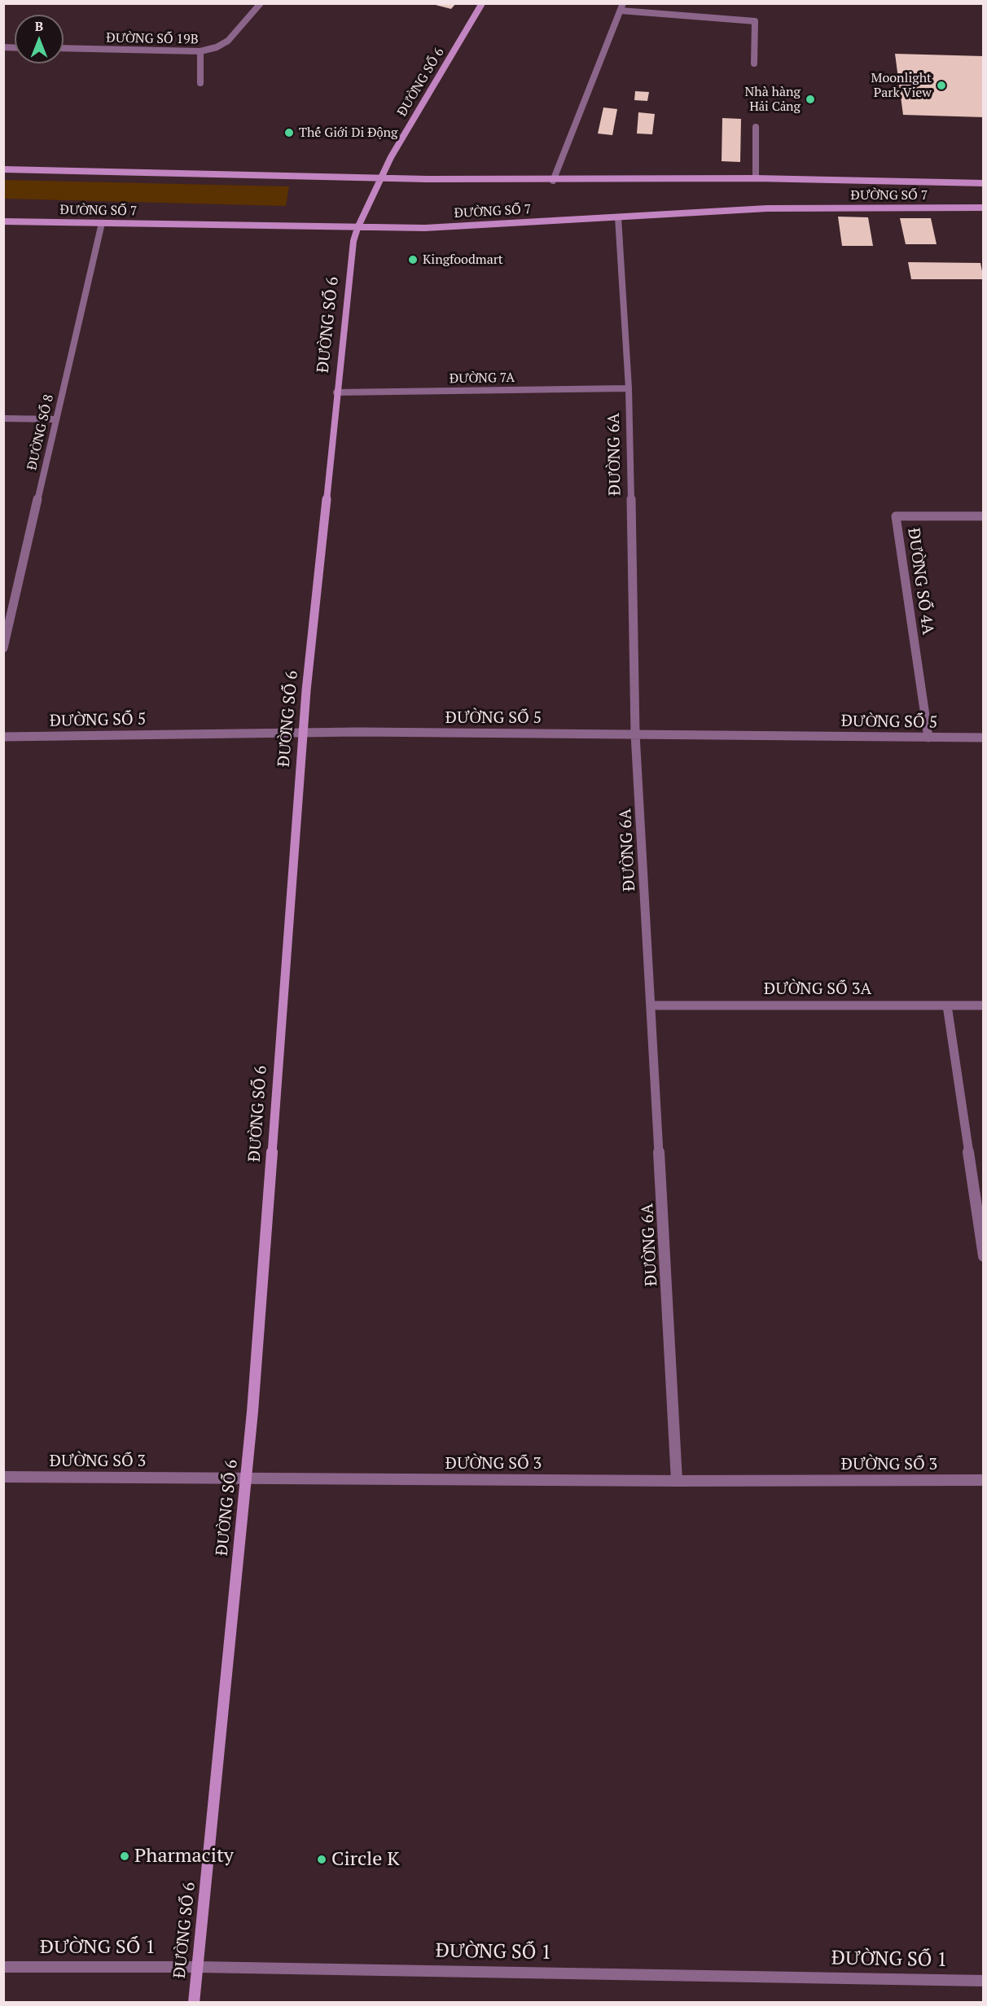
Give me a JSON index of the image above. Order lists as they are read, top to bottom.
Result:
{
  "streets": {
    "main road": ["ĐƯỜNG SỐ 6", "ĐƯỜNG SỐ 7"],
    "street": [
      "ĐƯỜNG SỐ 19B",
      "ĐƯỜNG 7A",
      "ĐƯỜNG SỐ 8",
      "ĐƯỜNG 6A",
      "ĐƯỜNG SỐ 4A",
      "ĐƯỜNG SỐ 5",
      "ĐƯỜNG SỐ 3A",
      "ĐƯỜNG SỐ 3",
      "ĐƯỜNG SỐ 1"
    ]
  },
  "crossings": [
    ["ĐƯỜNG SỐ 6", "ĐƯỜNG SỐ 7"],
    ["ĐƯỜNG SỐ 6", "ĐƯỜNG 7A"],
    ["ĐƯỜNG SỐ 6", "ĐƯỜNG SỐ 5"],
    ["ĐƯỜNG SỐ 6", "ĐƯỜNG SỐ 3"],
    ["ĐƯỜNG SỐ 6", "ĐƯỜNG SỐ 1"],
    ["ĐƯỜNG SỐ 7", "ĐƯỜNG SỐ 8"],
    ["ĐƯỜNG SỐ 7", "ĐƯỜNG 6A"],
    ["ĐƯỜNG 7A", "ĐƯỜNG 6A"],
    ["ĐƯỜNG 6A", "ĐƯỜNG SỐ 5"],
    ["ĐƯỜNG 6A", "ĐƯỜNG SỐ 3A"],
    ["ĐƯỜNG 6A", "ĐƯỜNG SỐ 3"],
    ["ĐƯỜNG SỐ 4A", "ĐƯỜNG SỐ 5"]
  ],
  "places": [
    "Moonlight Park View",
    "Nhà hàng Hải Cảng",
    "Thế Giới Di Động",
    "Kingfoodmart",
    "Pharmacity",
    "Circle K"
  ],
  "north": "top"
}
